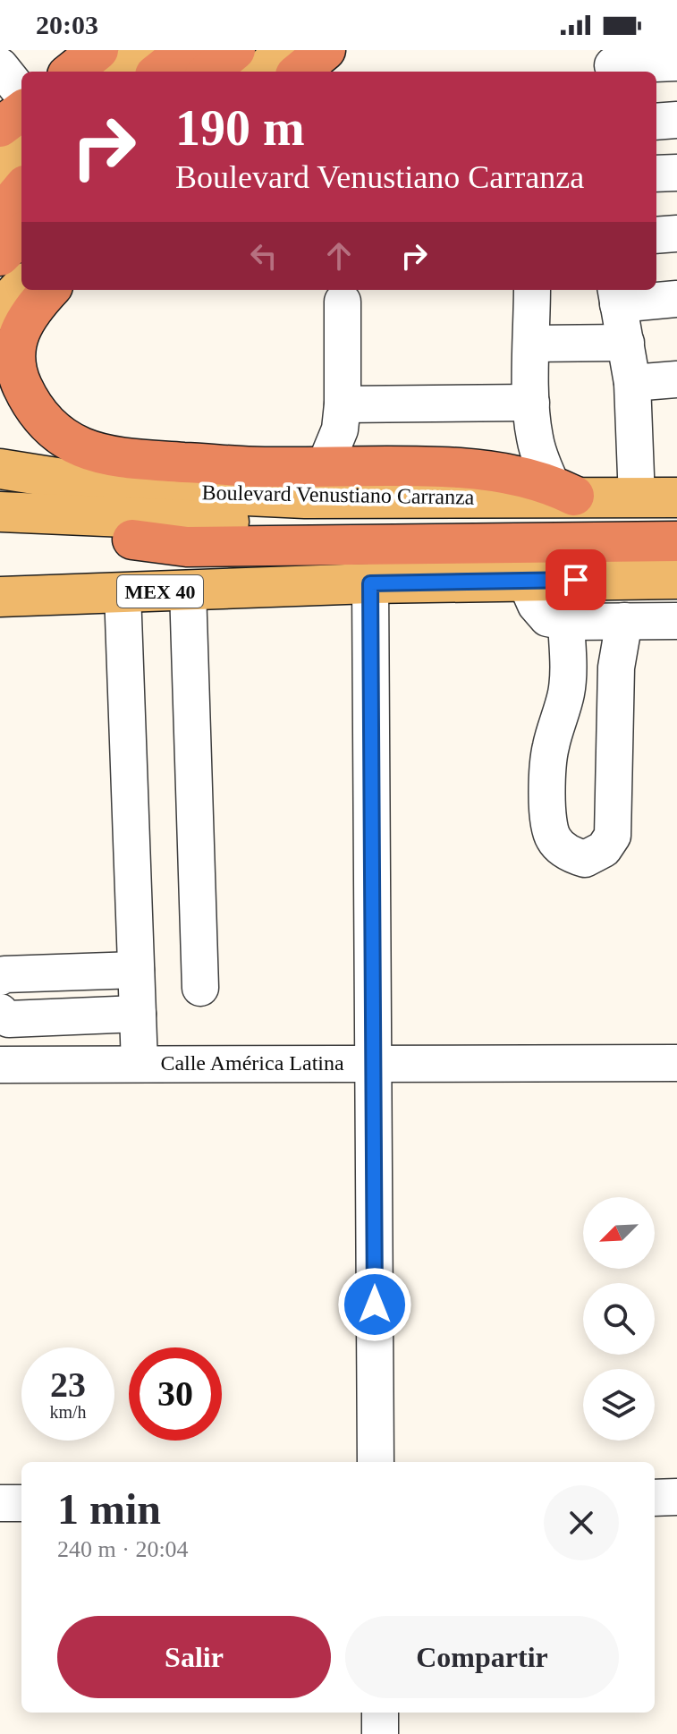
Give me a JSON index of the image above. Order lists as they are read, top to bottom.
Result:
{
  "streets": {
    "main road": ["Boulevard Venustiano Carranza", "MEX 40"],
    "street": ["Calle América Latina"]
  },
  "north": "bottom left",
  "page": {
    "status": "20:03",
    "turn": ["190 m", "Boulevard Venustiano Carranza"],
    "speed": "23 km/h",
    "limit": "30",
    "heading": ["1 min", "240 m · 20:04"],
    "buttons": ["Salir", "Compartir"]
  }
}
